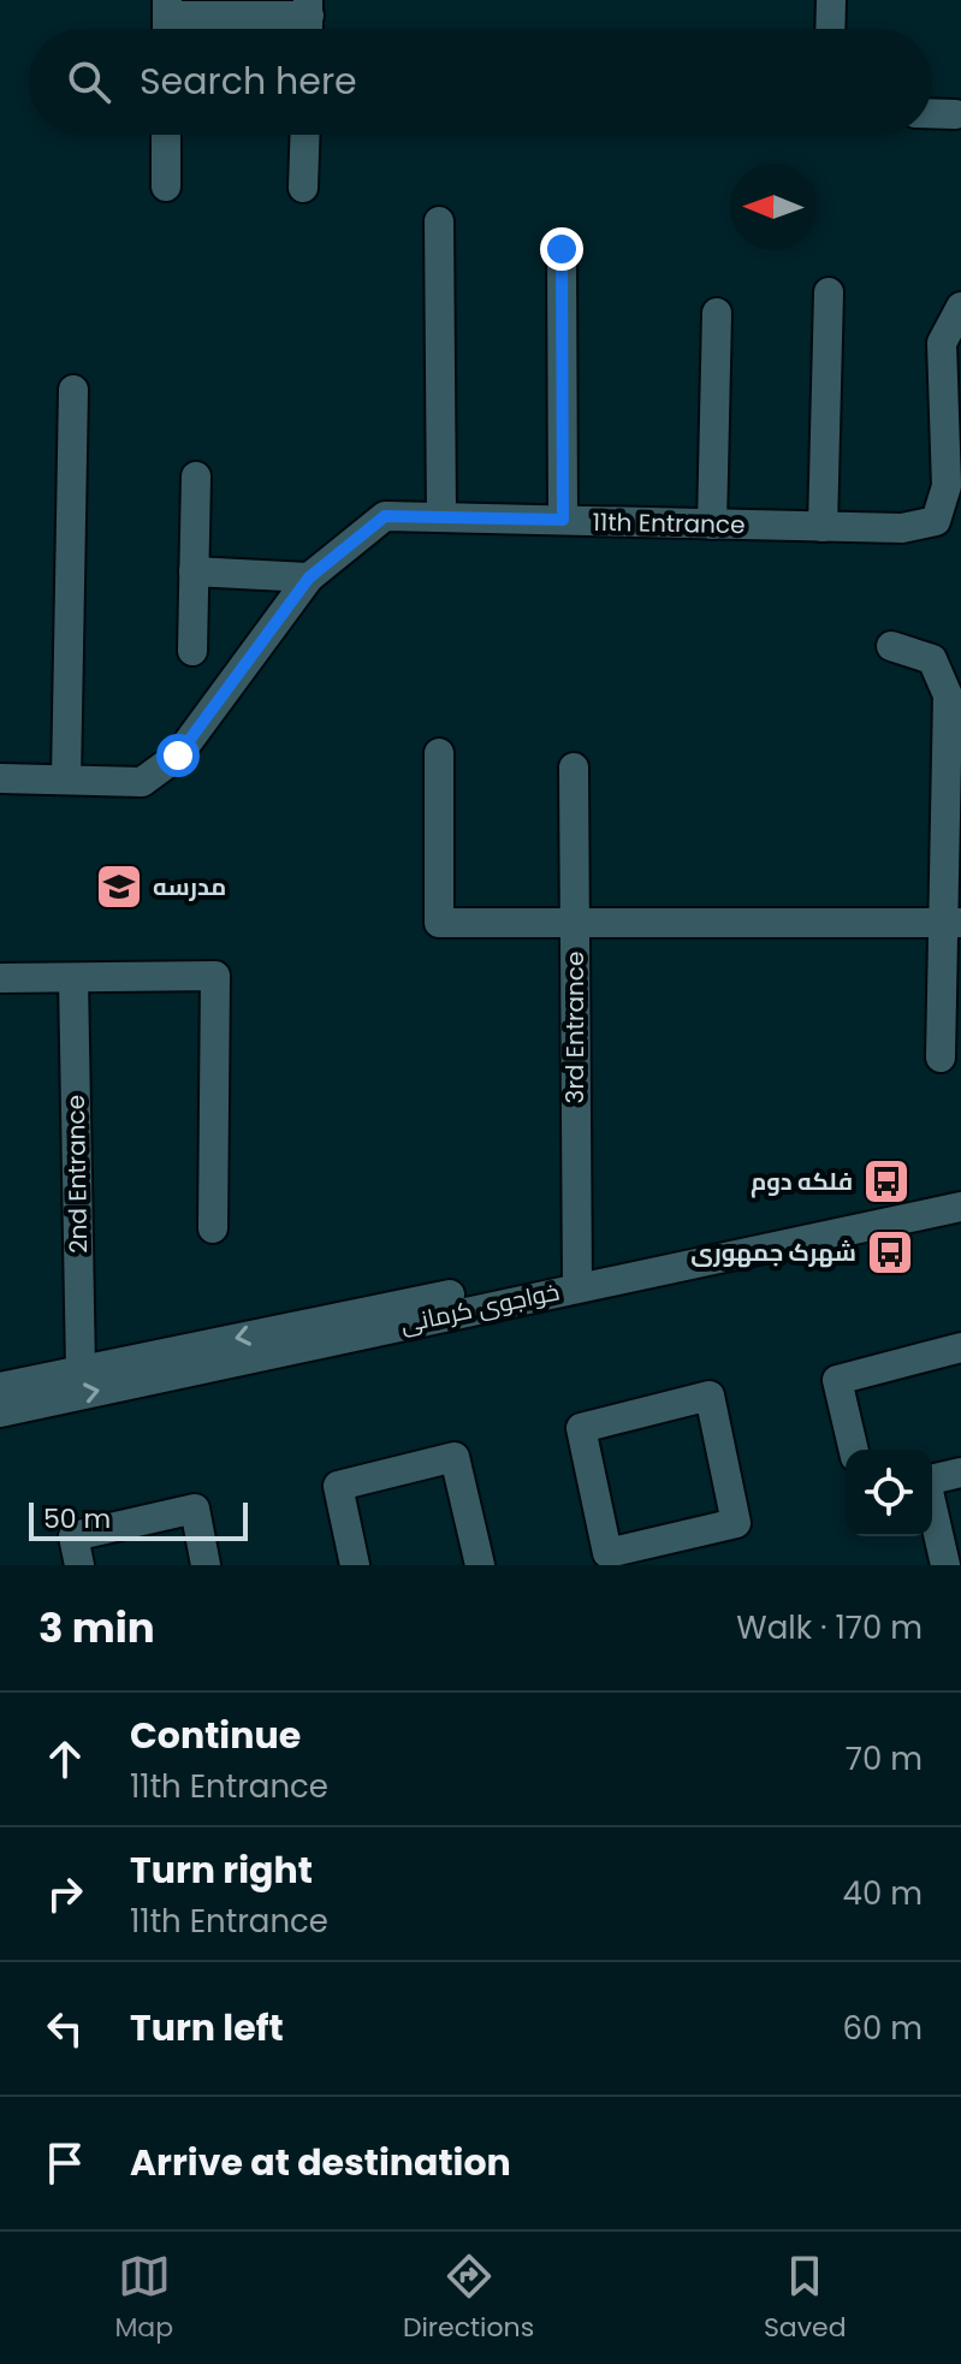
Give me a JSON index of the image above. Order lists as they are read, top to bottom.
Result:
{
  "streets": {
    "street": [
      "11th Entrance",
      "3rd Entrance",
      "2nd Entrance",
      "خواجوی کرمانی"
    ]
  },
  "crossings": [
    ["3rd Entrance", "خواجوی کرمانی"],
    ["2nd Entrance", "خواجوی کرمانی"]
  ],
  "places": {
    "school or university": ["مدرسه"],
    "bus stop": ["فلکه دوم", "شهرک جمهوری"]
  },
  "scale_bar": "50 m",
  "north": "left",
  "page": {
    "search": "Search here",
    "scale": "50 m",
    "heading": ["3 min", "Walk · 170 m"],
    "list": [
      ["Continue", "11th Entrance", "70 m"],
      ["Turn right", "11th Entrance", "40 m"],
      ["Turn left", "60 m"],
      "Arrive at destination"
    ],
    "nav": ["Map", "Directions", "Saved"]
  }
}
